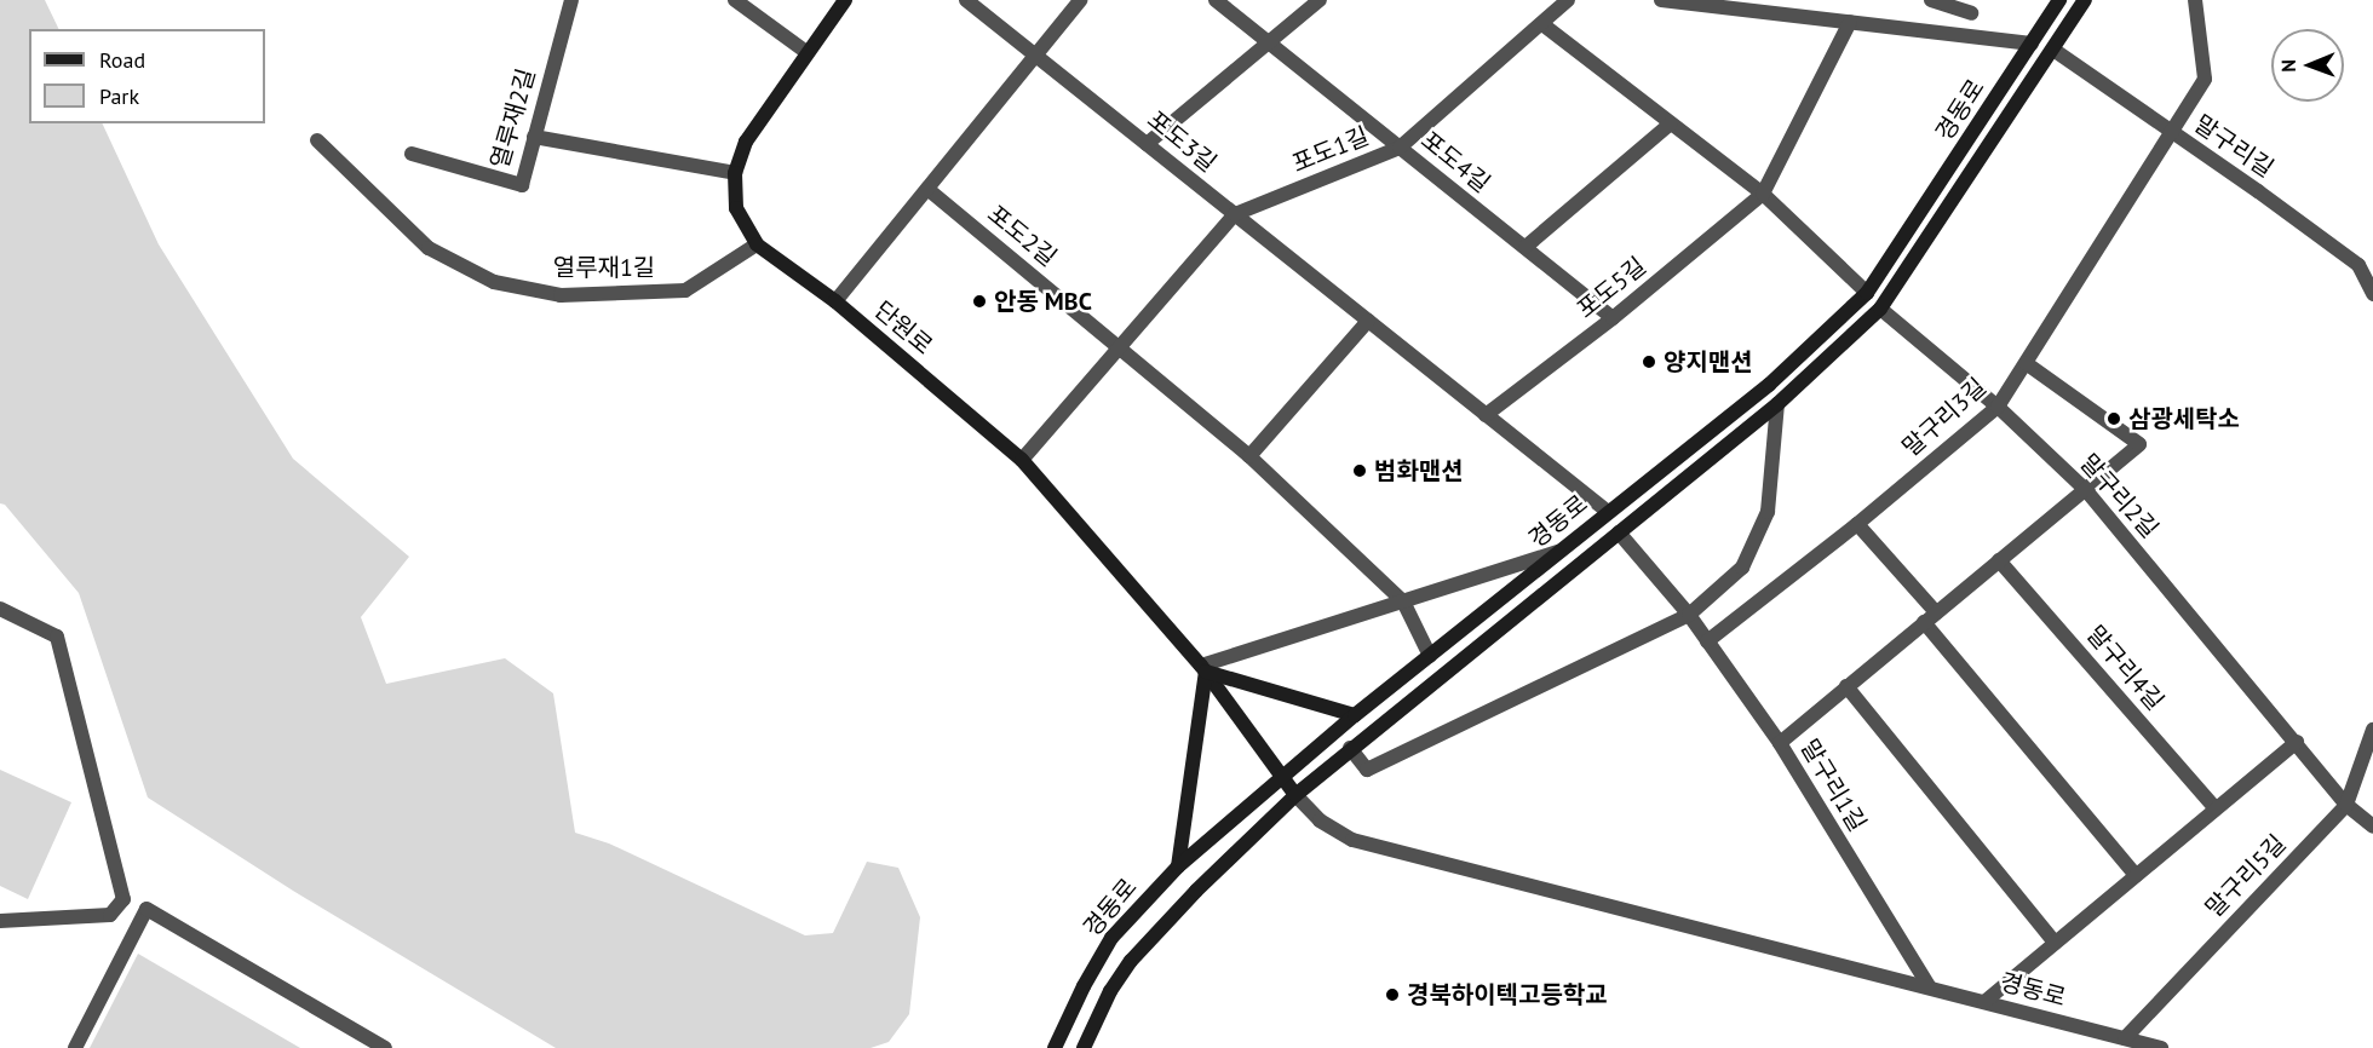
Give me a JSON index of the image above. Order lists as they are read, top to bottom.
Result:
{
  "streets": {
    "street": [
      "경동로",
      "열루재2길",
      "포도3길",
      "말구리길",
      "포도1길",
      "포도4길",
      "포도2길",
      "열루재1길",
      "포도5길",
      "단원로",
      "말구리3길",
      "말구리2길",
      "말구리4길",
      "말구리1길",
      "말구리5길"
    ]
  },
  "crossings": [
    ["경동로", "포도3길"],
    ["경동로", "말구리길"],
    ["경동로", "단원로"],
    ["경동로", "말구리2길"],
    ["경동로", "말구리1길"],
    ["경동로", "말구리5길"],
    ["포도3길", "포도1길"],
    ["포도3길", "포도5길"],
    ["말구리길", "말구리3길"],
    ["포도1길", "포도4길"],
    ["포도1길", "포도2길"],
    ["포도1길", "단원로"],
    ["포도4길", "포도5길"],
    ["열루재1길", "단원로"],
    ["말구리3길", "말구리2길"],
    ["말구리3길", "말구리1길"],
    ["말구리2길", "말구리5길"]
  ],
  "places": [
    "안동 MBC",
    "양지맨션",
    "삼광세탁소",
    "범화맨션",
    "경북하이텍고등학교"
  ],
  "legend": ["Road", "Park"],
  "north": "left"
}
